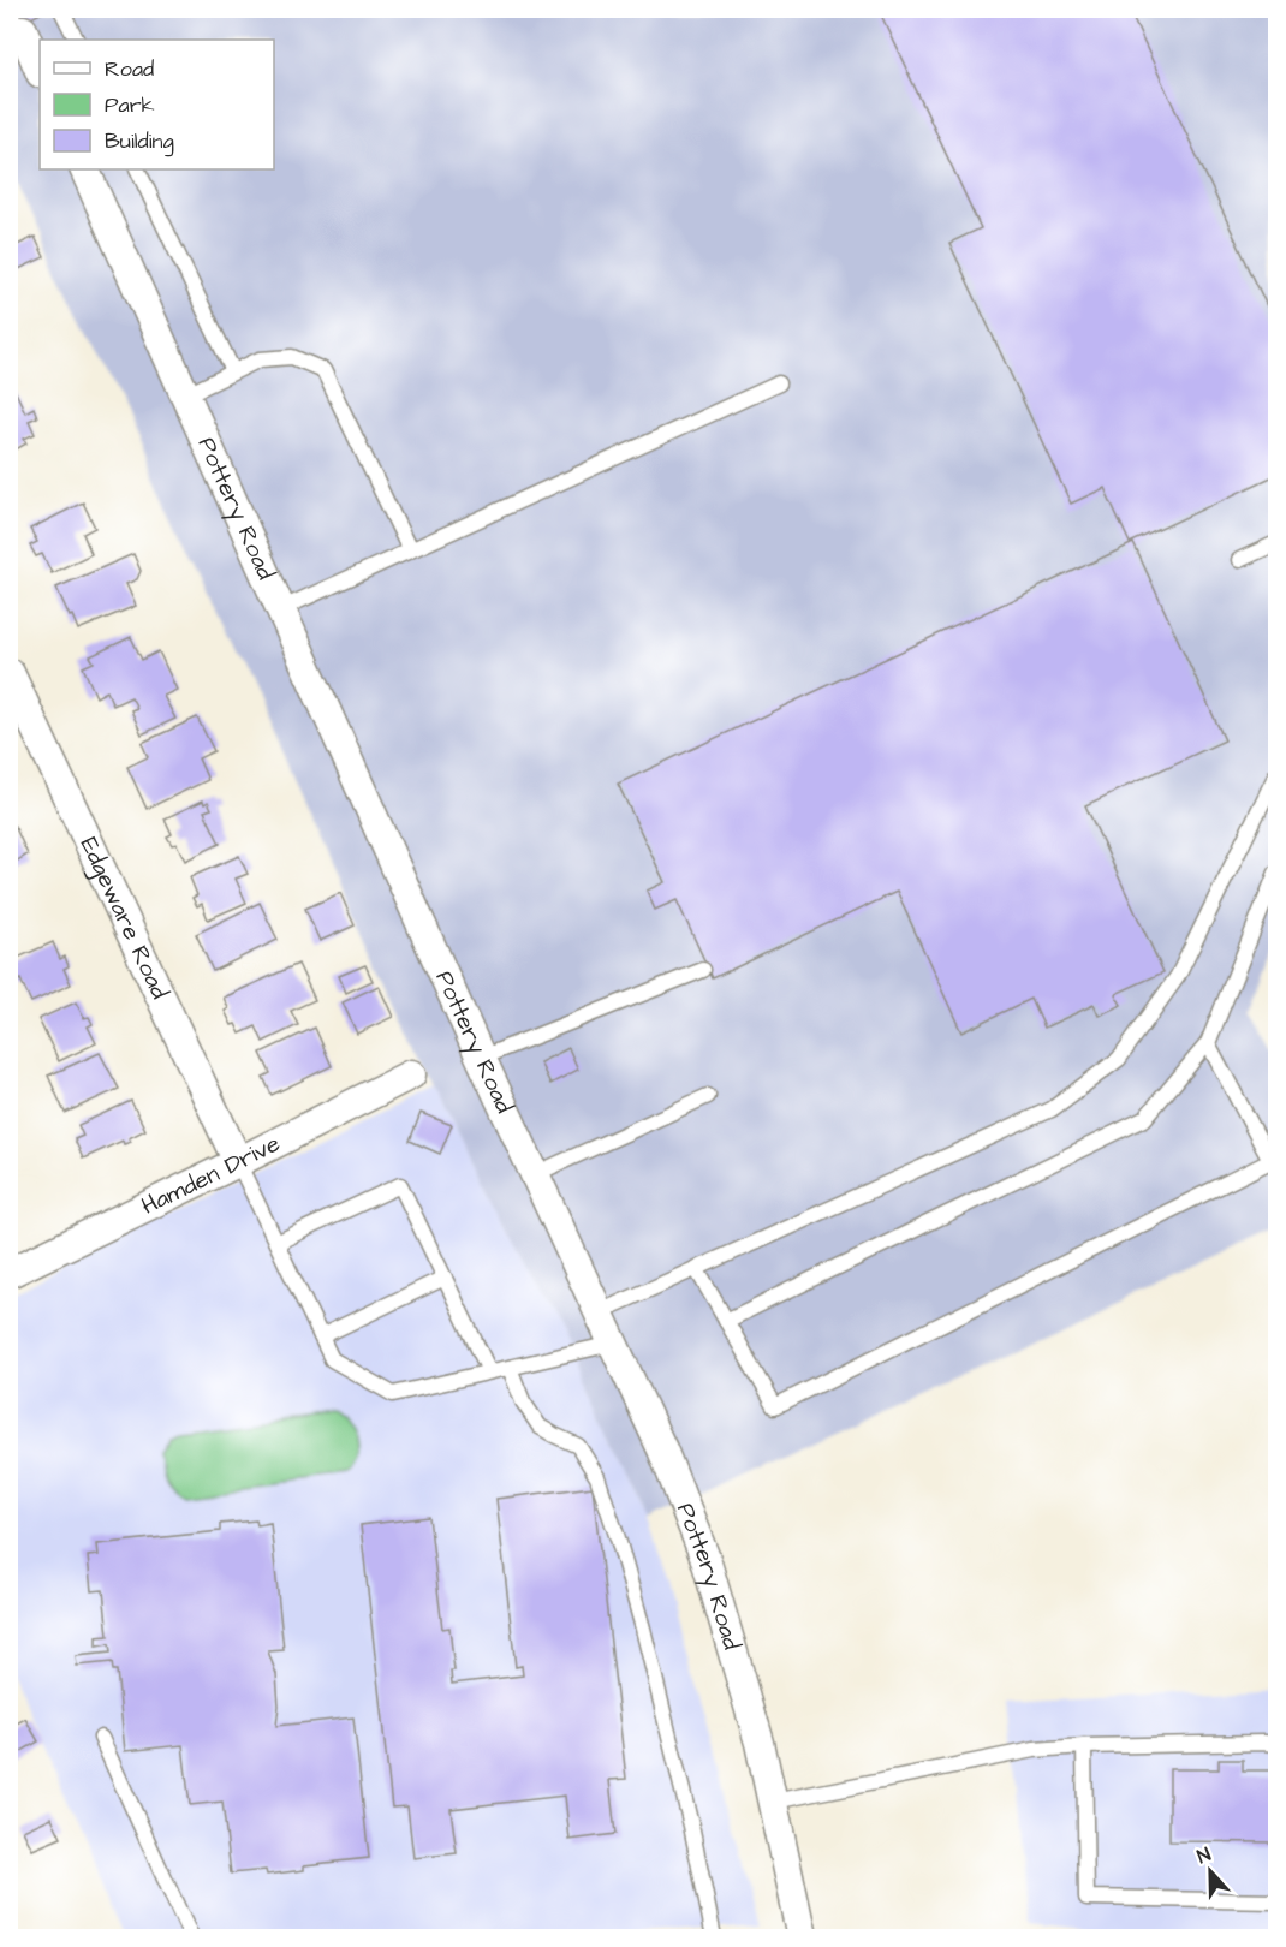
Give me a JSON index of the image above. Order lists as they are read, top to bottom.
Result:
{
  "streets": {
    "street": ["Pottery Road", "Edgeware Road", "Hamden Drive"]
  },
  "crossings": [
    ["Edgeware Road", "Hamden Drive"]
  ],
  "legend": ["Road", "Park", "Building"],
  "north": "top"
}
